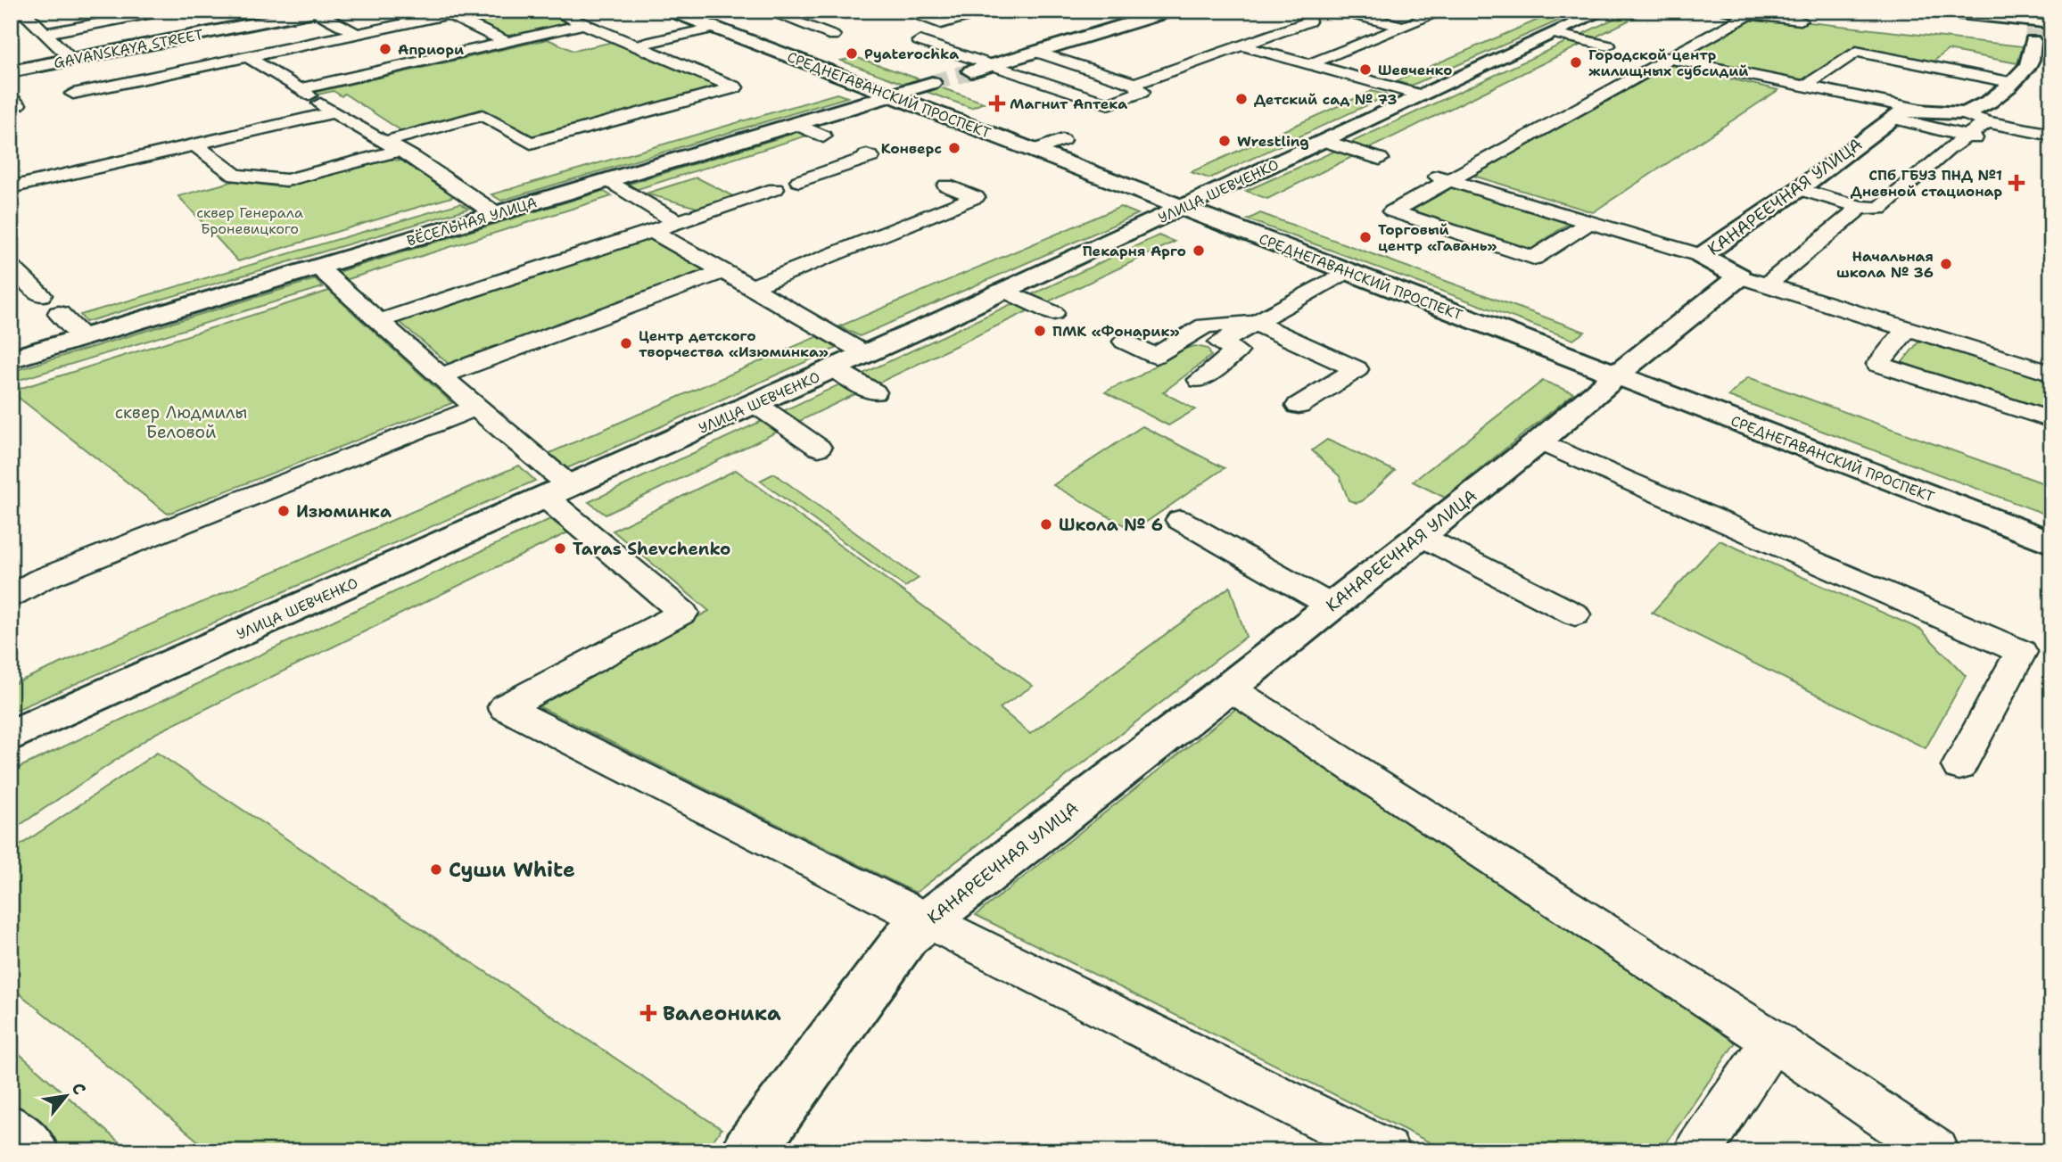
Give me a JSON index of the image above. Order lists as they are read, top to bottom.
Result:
{
  "streets": {
    "street": [
      "GAVANSKAYA STREET",
      "СРЕДНЕГАВАНСКИЙ ПРОСПЕКТ",
      "УЛИЦА ШЕВЧЕНКО",
      "КАНАРЕЕЧНАЯ УЛИЦА",
      "ВЁСЕЛЬНАЯ УЛИЦА"
    ]
  },
  "crossings": [
    ["СРЕДНЕГАВАНСКИЙ ПРОСПЕКТ", "УЛИЦА ШЕВЧЕНКО"],
    ["СРЕДНЕГАВАНСКИЙ ПРОСПЕКТ", "КАНАРЕЕЧНАЯ УЛИЦА"],
    ["СРЕДНЕГАВАНСКИЙ ПРОСПЕКТ", "ВЁСЕЛЬНАЯ УЛИЦА"]
  ],
  "parks": ["сквер Генерала Броневицкого", "сквер Людмилы Беловой"],
  "places": {
    "other": [
      "Априори",
      "Pyaterochka",
      "Городской центр жилищных субсидий",
      "Шевченко",
      "Детский сад № 73",
      "Wrestling",
      "Конверс",
      "Торговый центр «Гавань»",
      "Пекарня Арго",
      "Начальная школа № 36",
      "ПМК «Фонарик»",
      "Центр детского творчества «Изюминка»",
      "Изюминка",
      "Школа № 6",
      "Taras Shevchenko",
      "Суши White"
    ],
    "health": ["Магнит Аптека", "СПб ГБУЗ ПНД №1 Дневной стационар", "Валеоника"]
  },
  "north": "top right"
}
